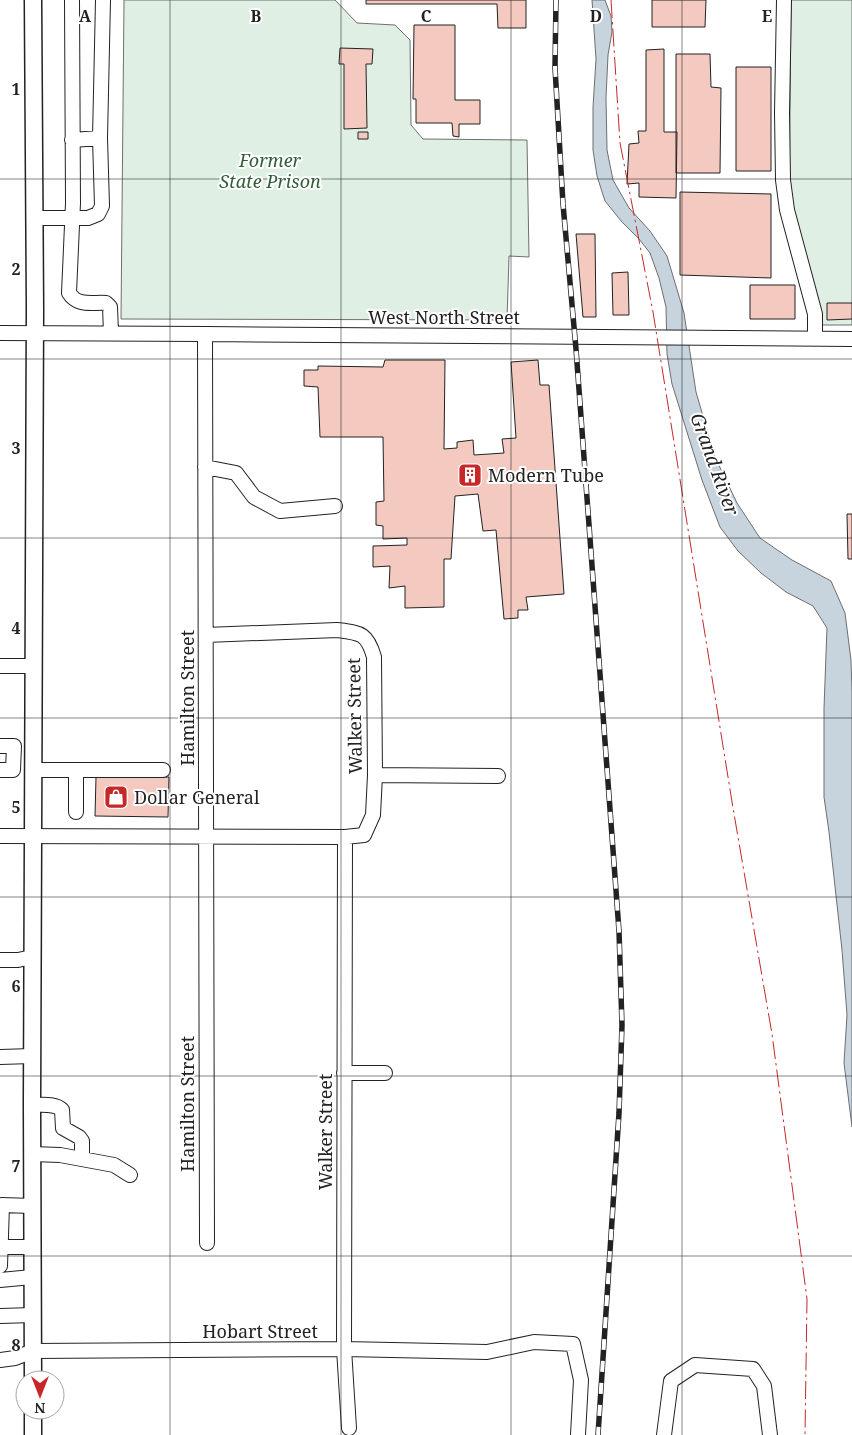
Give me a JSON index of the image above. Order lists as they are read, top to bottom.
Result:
{
  "streets": {
    "street": [
      "West North Street",
      "Hamilton Street",
      "Walker Street",
      "Hobart Street"
    ]
  },
  "crossings": [
    ["West North Street", "Hamilton Street"],
    ["Hamilton Street", "Walker Street"],
    ["Walker Street", "Hobart Street"]
  ],
  "water": ["Grand River"],
  "parks": ["Former State Prison"],
  "places": {
    "building": ["Modern Tube"],
    "shop": ["Dollar General"]
  },
  "north": "bottom",
  "grid": {
    "columns": [
      "A",
      "B",
      "C",
      "D",
      "E"
    ],
    "rows": [
      "1",
      "2",
      "3",
      "4",
      "5",
      "6",
      "7",
      "8"
    ]
  }
}
